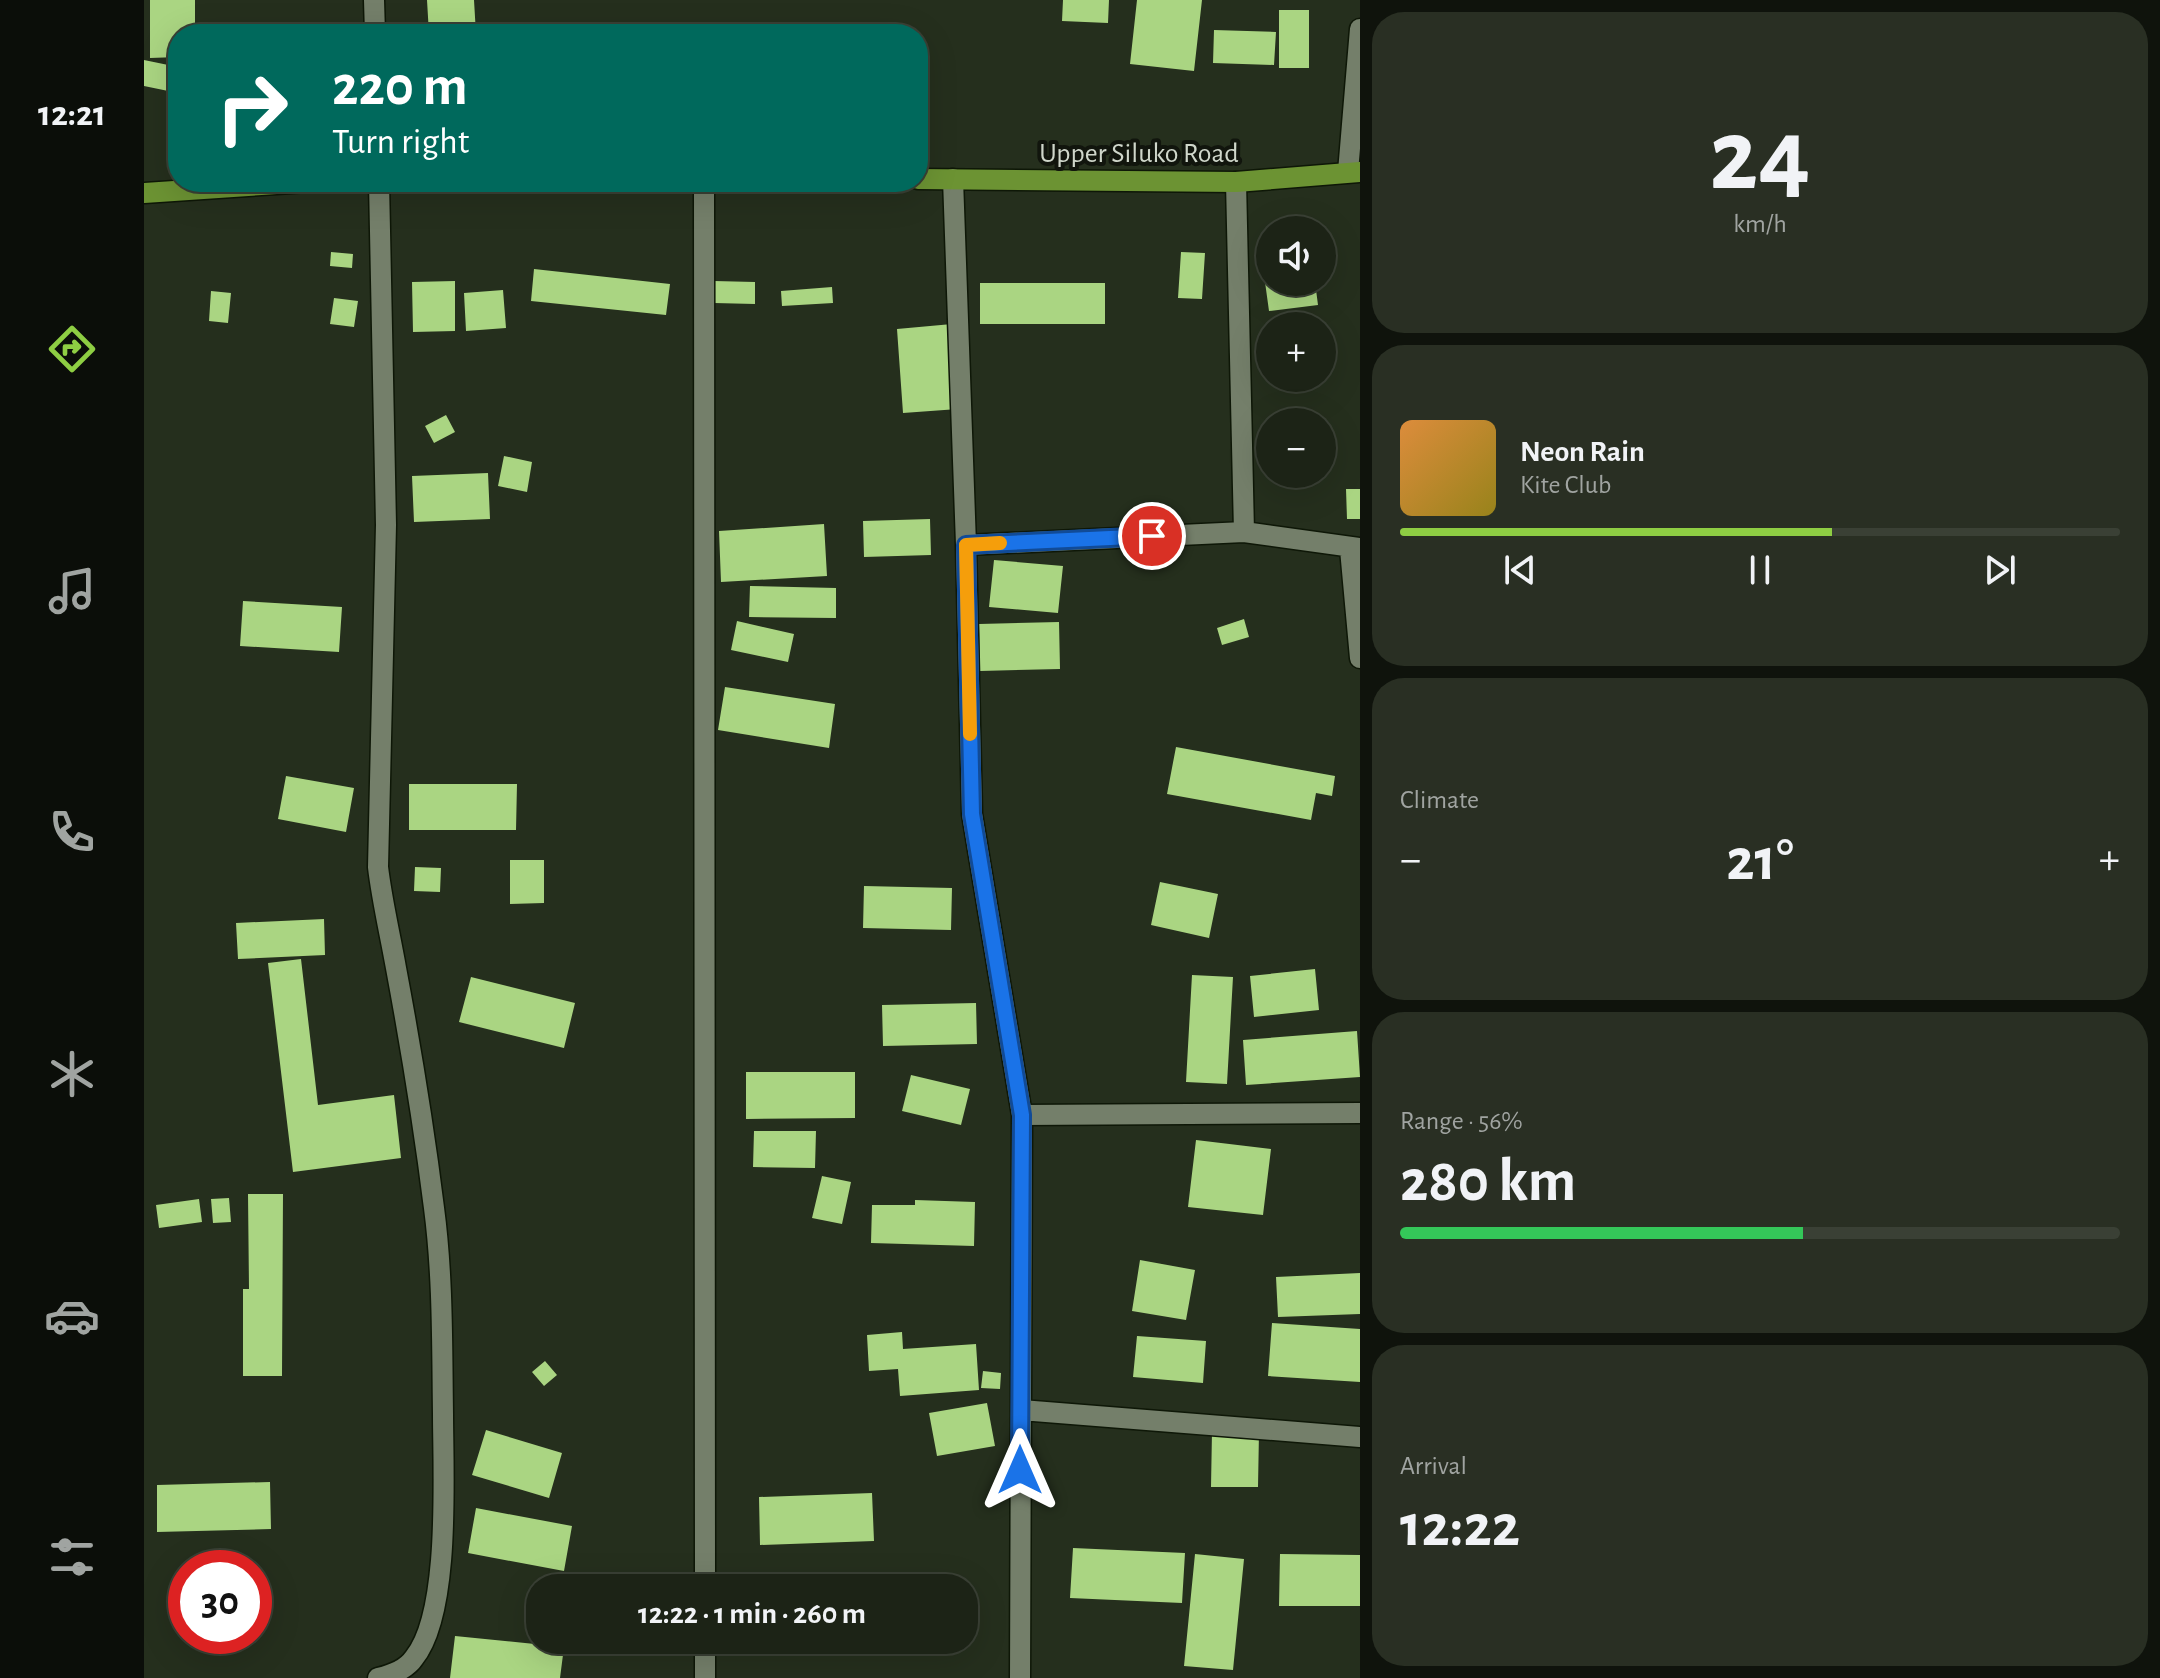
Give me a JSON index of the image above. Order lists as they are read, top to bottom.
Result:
{
  "streets": {
    "main road": ["Upper Siluko Road"]
  },
  "page": {
    "tabs": "12:21",
    "tile": [
      ["24", "km/h"],
      "Climate",
      ["Range · 56%", "280 km"],
      ["Arrival", "12:22"]
    ],
    "turn": ["220 m", "Turn right"],
    "map_buttons": ["+", "−"],
    "song": ["Neon Rain", "Kite Club"],
    "heat": ["−", "21°", "+"],
    "limit": "30",
    "trip": "12:22 · 1 min · 260 m"
  }
}
